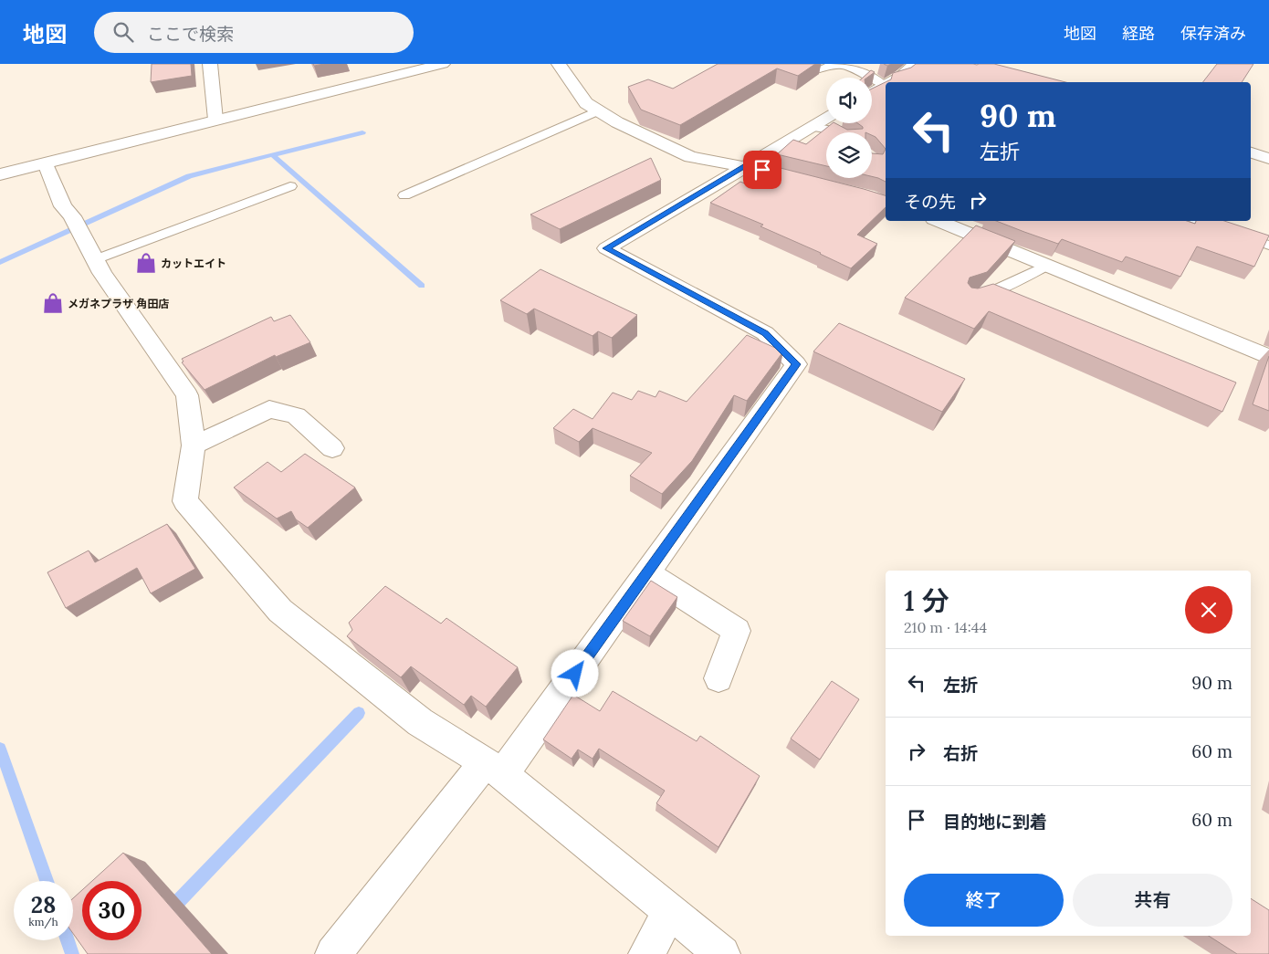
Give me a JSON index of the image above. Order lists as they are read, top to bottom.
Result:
{
  "places": {
    "shop": ["カットエイト", "メガネプラザ 角田店"]
  },
  "page": {
    "header": "地図",
    "search": "ここで検索",
    "nav": ["地図", "経路", "保存済み"],
    "turn": ["90 m", "左折"],
    "then": "その先",
    "heading": ["1 分", "210 m · 14:44"],
    "list": [
      {
        "name": "左折",
        "value": "90 m"
      },
      {
        "name": "右折",
        "value": "60 m"
      },
      {
        "name": "目的地に到着",
        "value": "60 m"
      }
    ],
    "buttons": ["終了", "共有"],
    "speed": "28 km/h",
    "limit": "30"
  }
}
